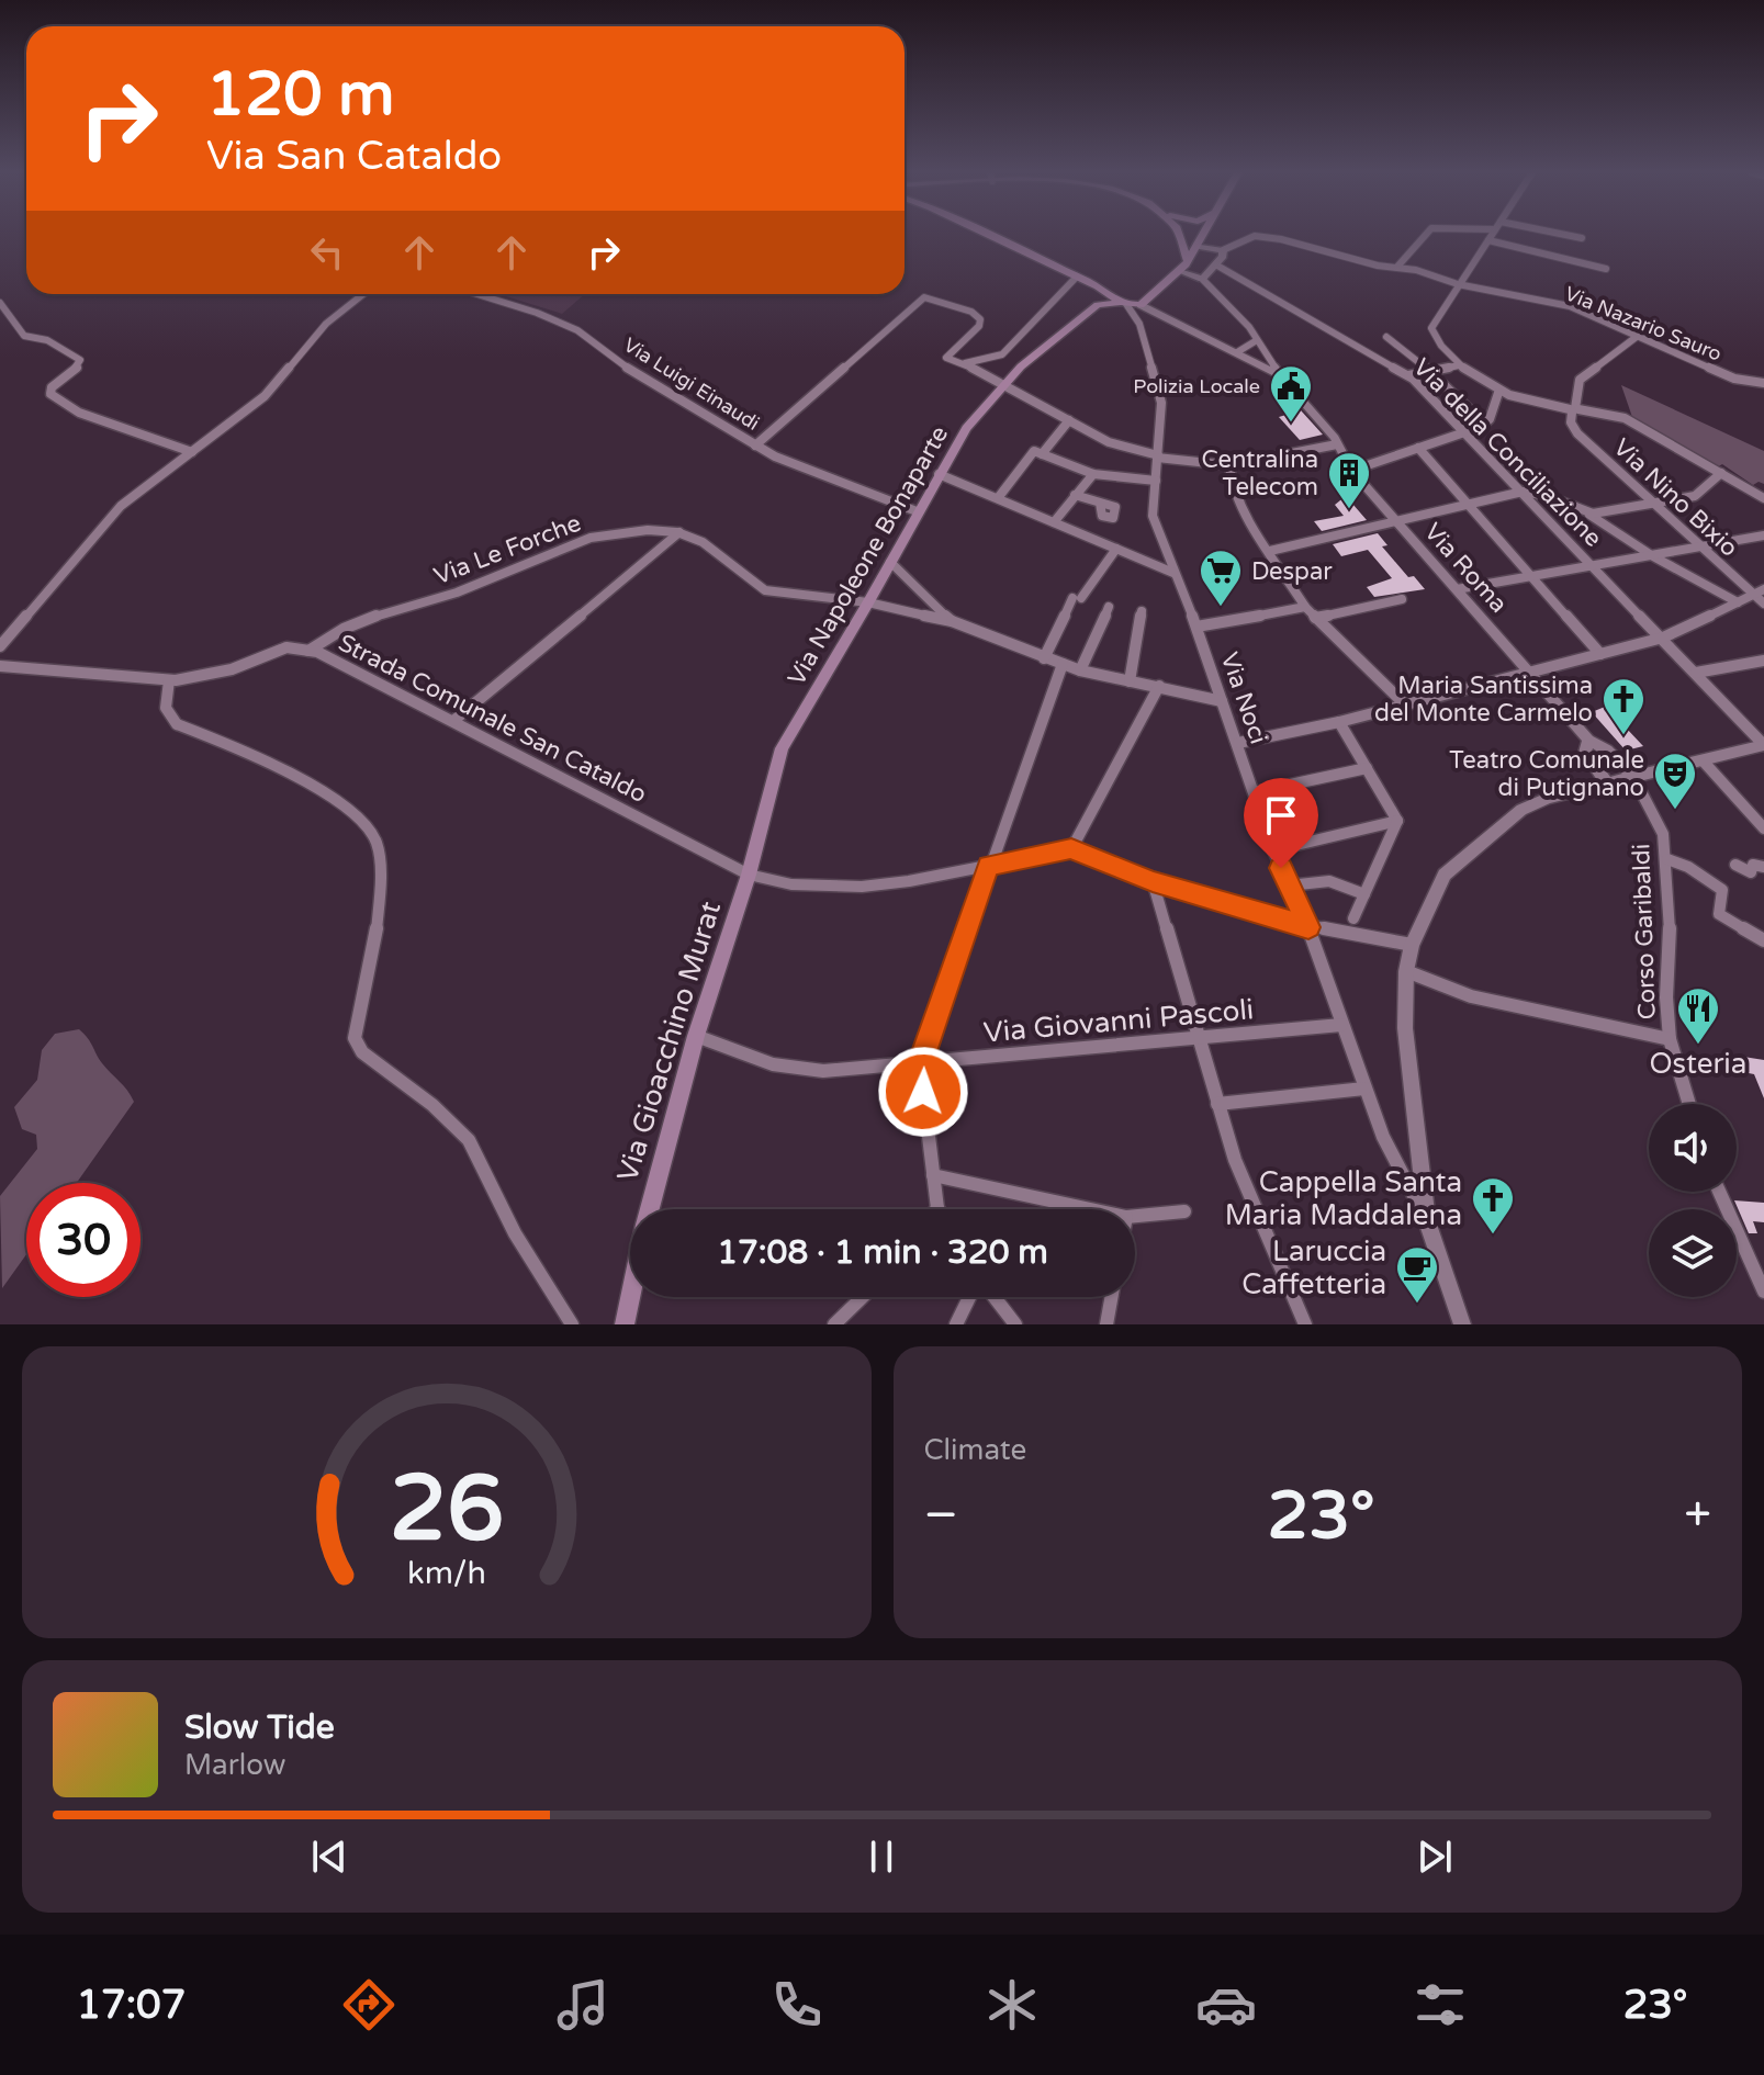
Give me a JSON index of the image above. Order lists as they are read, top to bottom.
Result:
{
  "streets": {
    "main road": ["Via Napoleone Bonaparte", "Via Gioacchino Murat"],
    "street": [
      "Via Nazario Sauro",
      "Via Luigi Einaudi",
      "Via della Conciliazione",
      "Via Nino Bixio",
      "Via Le Forche",
      "Via Roma",
      "Via Noci",
      "Strada Comunale San Cataldo",
      "Corso Garibaldi",
      "Via Giovanni Pascoli"
    ]
  },
  "crossings": [
    ["Via Luigi Einaudi", "Via Napoleone Bonaparte"],
    ["Via Le Forche", "Via Napoleone Bonaparte"],
    ["Via Le Forche", "Strada Comunale San Cataldo"],
    ["Via Napoleone Bonaparte", "Strada Comunale San Cataldo"],
    ["Via Napoleone Bonaparte", "Via Gioacchino Murat"],
    ["Via Roma", "Corso Garibaldi"],
    ["Via Noci", "Via Giovanni Pascoli"],
    ["Strada Comunale San Cataldo", "Via Gioacchino Murat"],
    ["Via Giovanni Pascoli", "Via Gioacchino Murat"]
  ],
  "places": {
    "public building": ["Polizia Locale"],
    "building": ["Centralina Telecom"],
    "supermarket": ["Despar"],
    "church": ["Maria Santissima del Monte Carmelo", "Cappella Santa Maria Maddalena"],
    "theatre": ["Teatro Comunale di Putignano"],
    "restaurant": ["Osteria"],
    "cafe": ["Laruccia Caffetteria"]
  },
  "page": {
    "turn": ["120 m", "Via San Cataldo"],
    "limit": "30",
    "trip": "17:08 · 1 min · 320 m",
    "tile": "Climate",
    "heat": ["−", "23°", "+"],
    "song": ["Slow Tide", "Marlow"],
    "tabs": ["17:07", "23°"],
    "gauge": ["26", "km/h"]
  }
}
